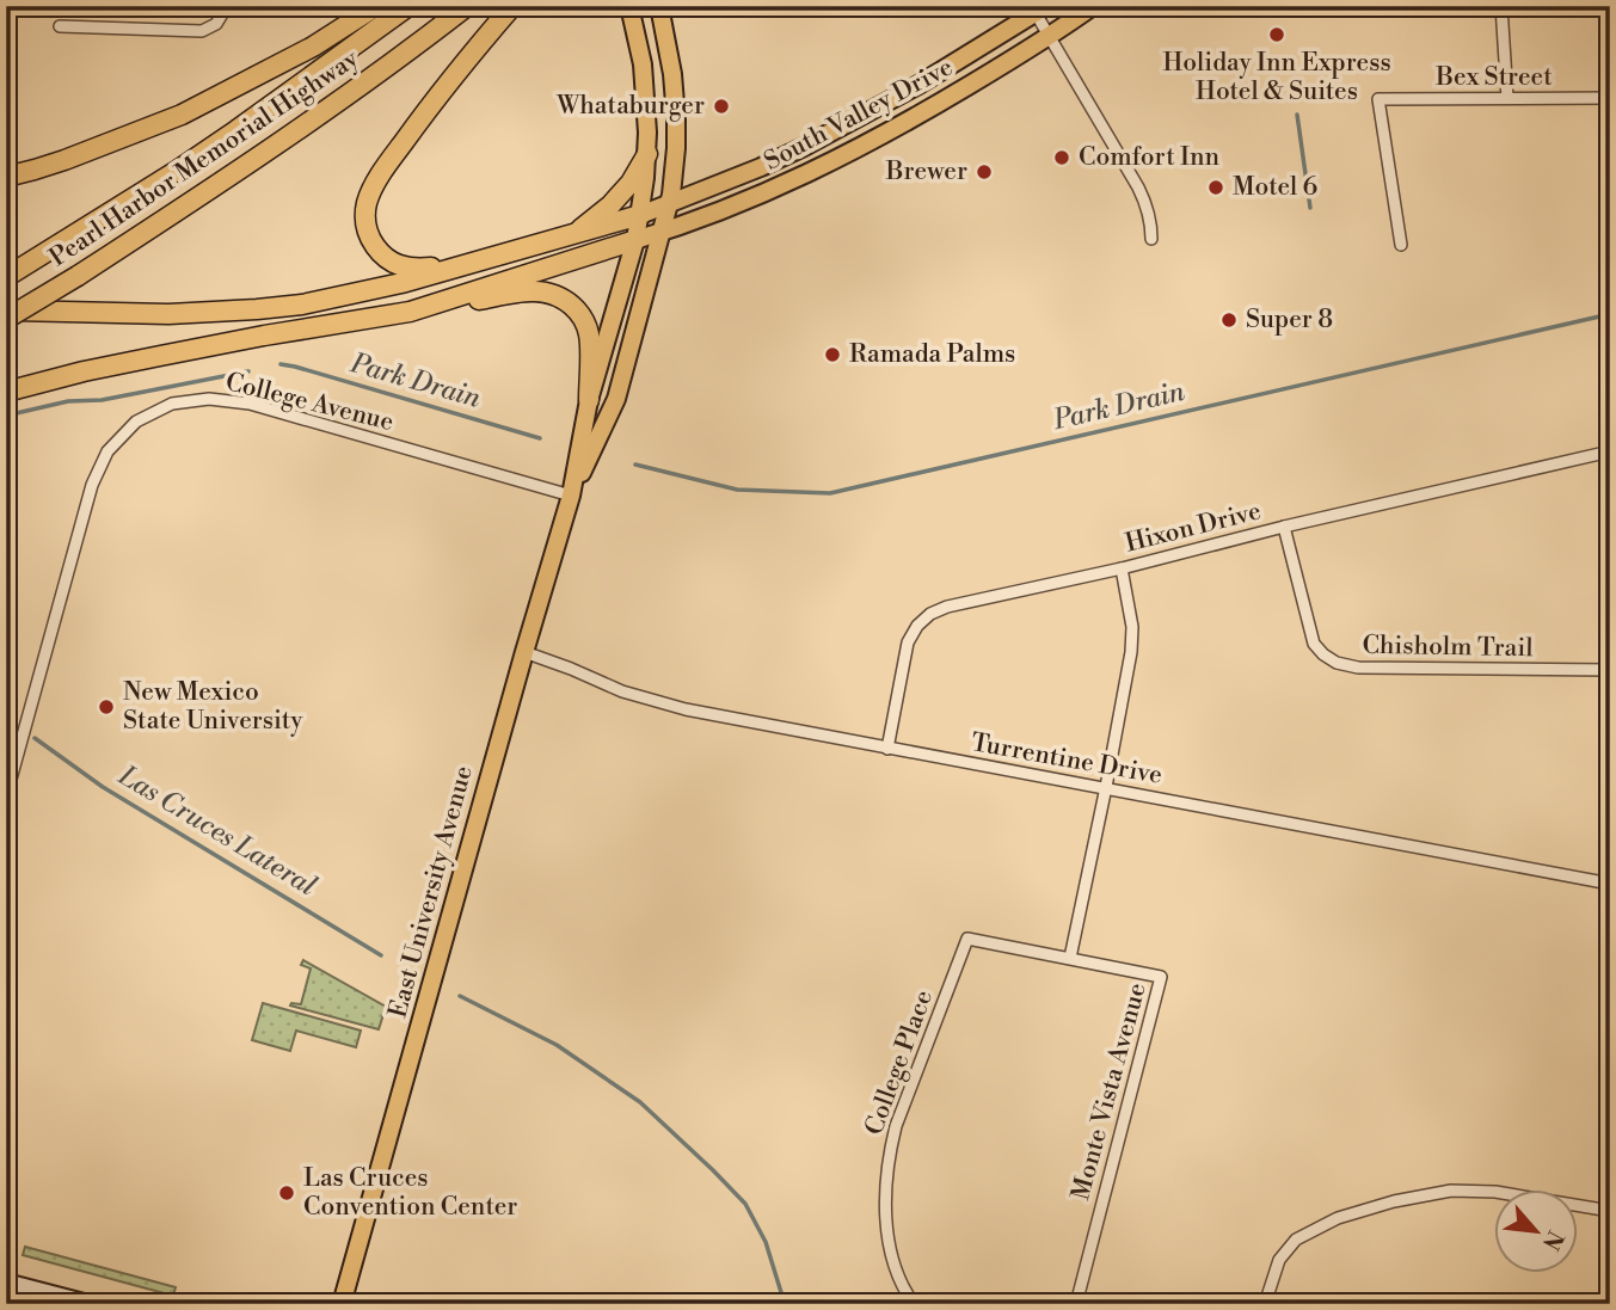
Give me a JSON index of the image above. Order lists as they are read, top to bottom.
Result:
{
  "streets": {
    "highway": ["Pearl Harbor Memorial Highway"],
    "main road": ["South Valley Drive", "East University Avenue"],
    "street": [
      "Bex Street",
      "College Avenue",
      "Hixon Drive",
      "Chisholm Trail",
      "Turrentine Drive",
      "College Place",
      "Monte Vista Avenue"
    ]
  },
  "crossings": [
    ["South Valley Drive", "East University Avenue"],
    ["College Avenue", "East University Avenue"],
    ["Hixon Drive", "Chisholm Trail"],
    ["Hixon Drive", "Turrentine Drive"],
    ["Turrentine Drive", "East University Avenue"],
    ["College Place", "Monte Vista Avenue"]
  ],
  "water": ["Park Drain", "Las Cruces Lateral"],
  "places": [
    "Holiday Inn Express Hotel & Suites",
    "Whataburger",
    "Comfort Inn",
    "Brewer",
    "Motel 6",
    "Super 8",
    "Ramada Palms",
    "New Mexico State University",
    "Las Cruces Convention Center"
  ],
  "north": "bottom right"
}
